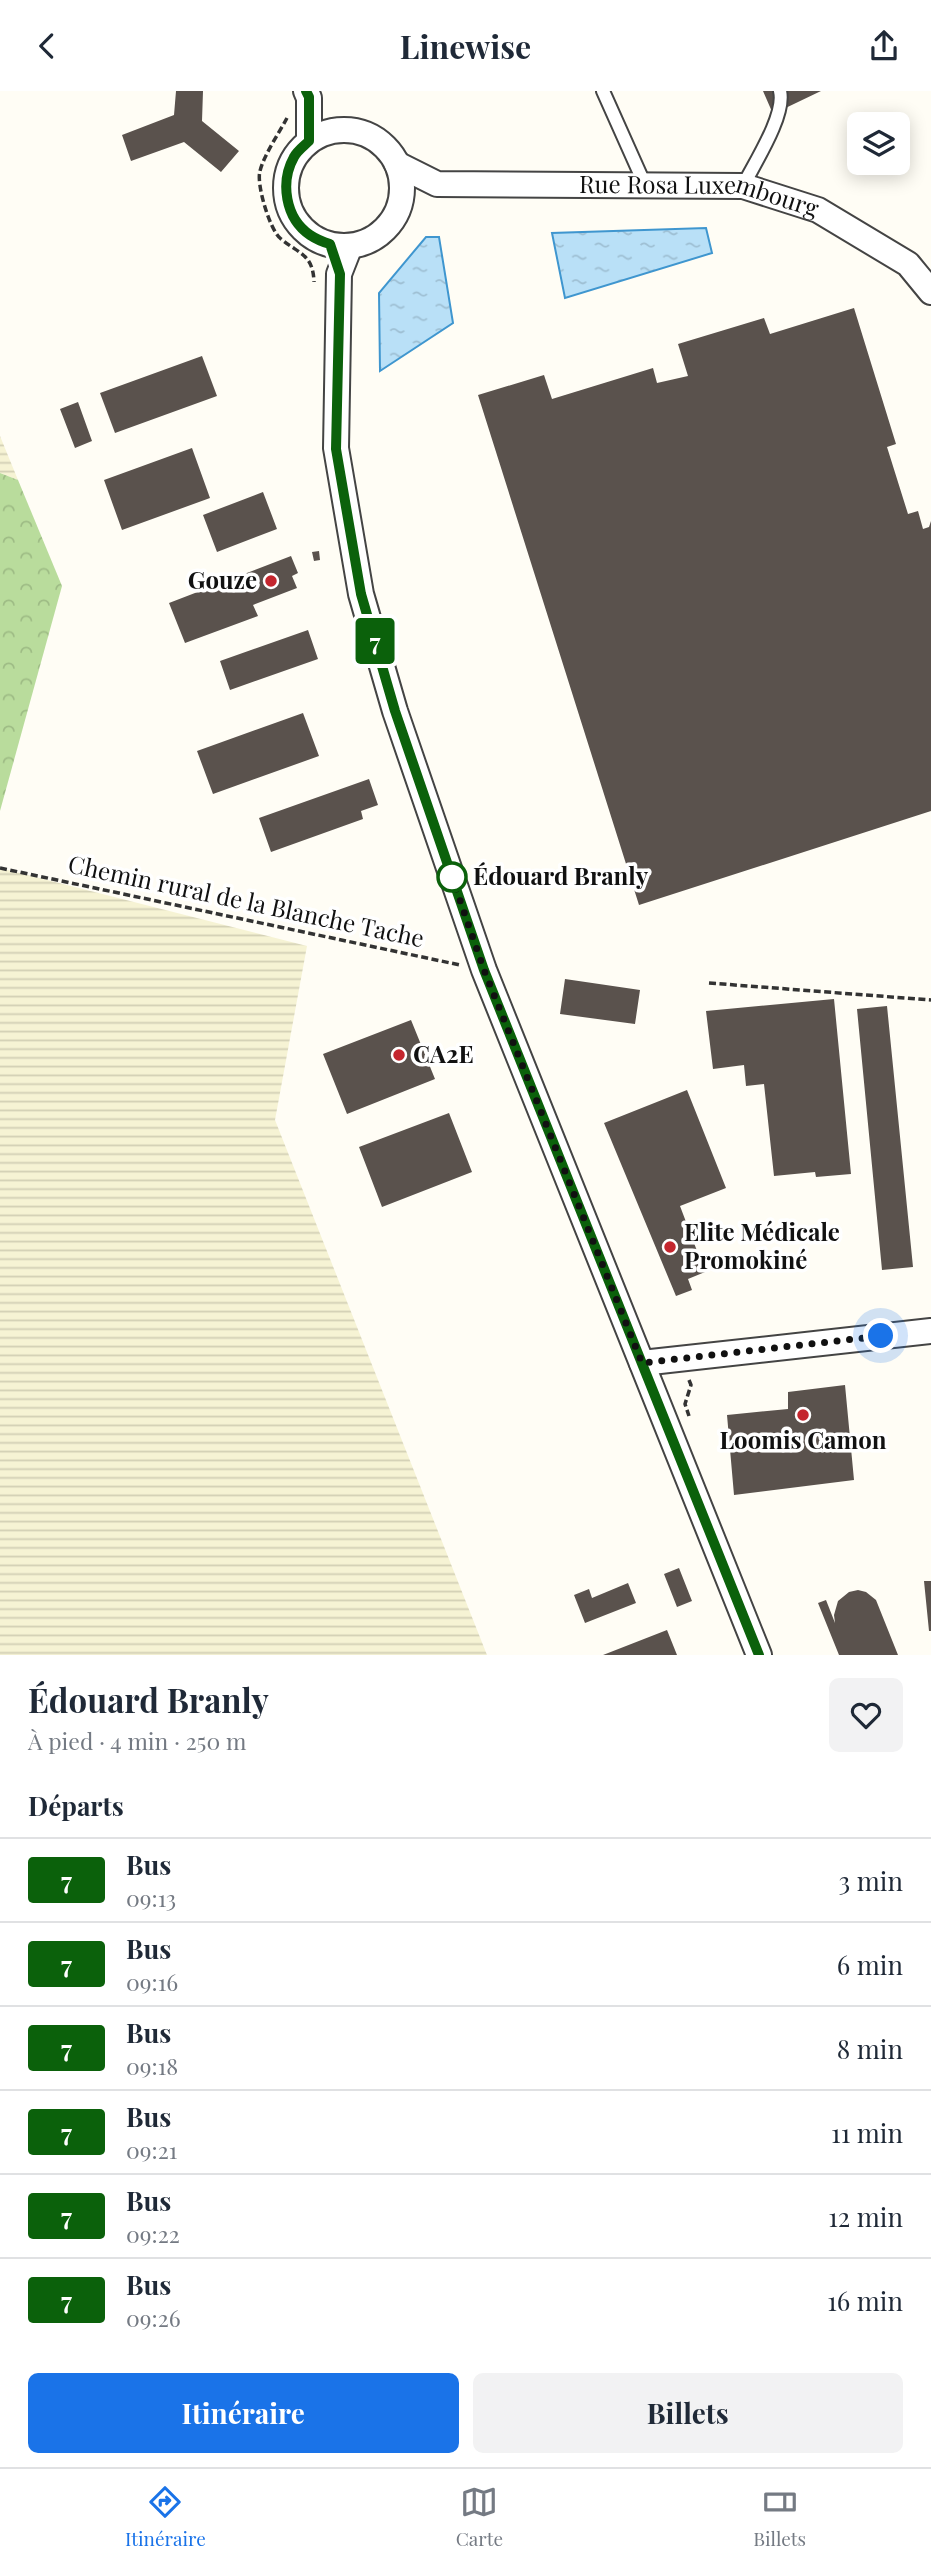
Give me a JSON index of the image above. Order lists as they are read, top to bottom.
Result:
{
  "streets": {
    "street": ["Rue Rosa Luxembourg"],
    "path": ["Chemin rural de la Blanche Tache"]
  },
  "places": [
    "Gouze",
    "Édouard Branly",
    "CA2E",
    "Elite Médicale Promokiné",
    "Loomis Camon"
  ],
  "lines": ["bus line 7"],
  "page": {
    "header": "Linewise",
    "on_map": "7",
    "heading": [
      ["Édouard Branly", "À pied · 4 min · 250 m"],
      "Départs"
    ],
    "list": [
      {
        "mark": "7",
        "name": "Bus",
        "note": "09:13",
        "value": "3 min"
      },
      {
        "mark": "7",
        "name": "Bus",
        "note": "09:16",
        "value": "6 min"
      },
      {
        "mark": "7",
        "name": "Bus",
        "note": "09:18",
        "value": "8 min"
      },
      {
        "mark": "7",
        "name": "Bus",
        "note": "09:21",
        "value": "11 min"
      },
      {
        "mark": "7",
        "name": "Bus",
        "note": "09:22",
        "value": "12 min"
      },
      {
        "mark": "7",
        "name": "Bus",
        "note": "09:26",
        "value": "16 min"
      }
    ],
    "buttons": ["Itinéraire", "Billets"],
    "tabs": ["Itinéraire", "Carte", "Billets"]
  }
}
